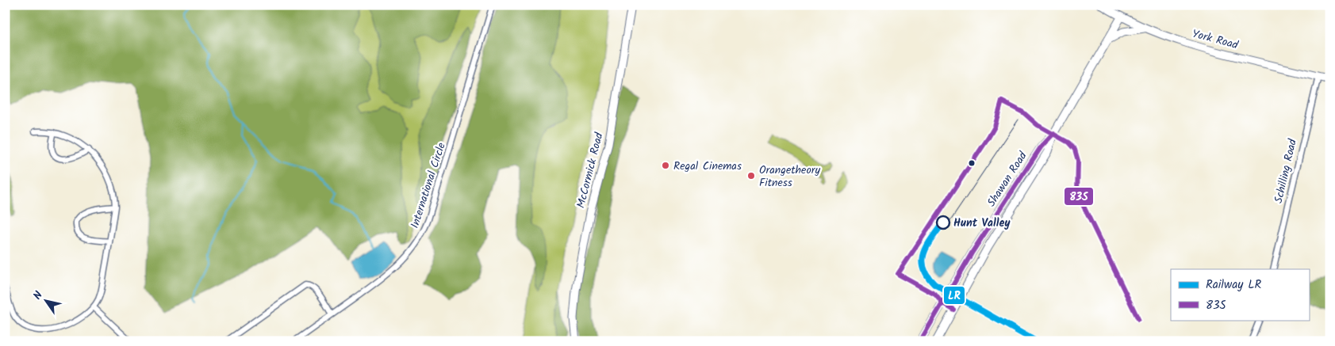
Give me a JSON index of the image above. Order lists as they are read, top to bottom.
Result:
{
  "streets": {
    "main road": ["York Road", "McCormick Road", "Shawan Road"],
    "street": ["Schilling Road", "International Circle"]
  },
  "crossings": [
    ["York Road", "Schilling Road"],
    ["York Road", "Shawan Road"]
  ],
  "places": ["Regal Cinemas", "Orangetheory Fitness", "Hunt Valley"],
  "lines": ["transit line 83S", "rail line LR"],
  "legend": ["Railway LR", "83S"],
  "north": "top left"
}
